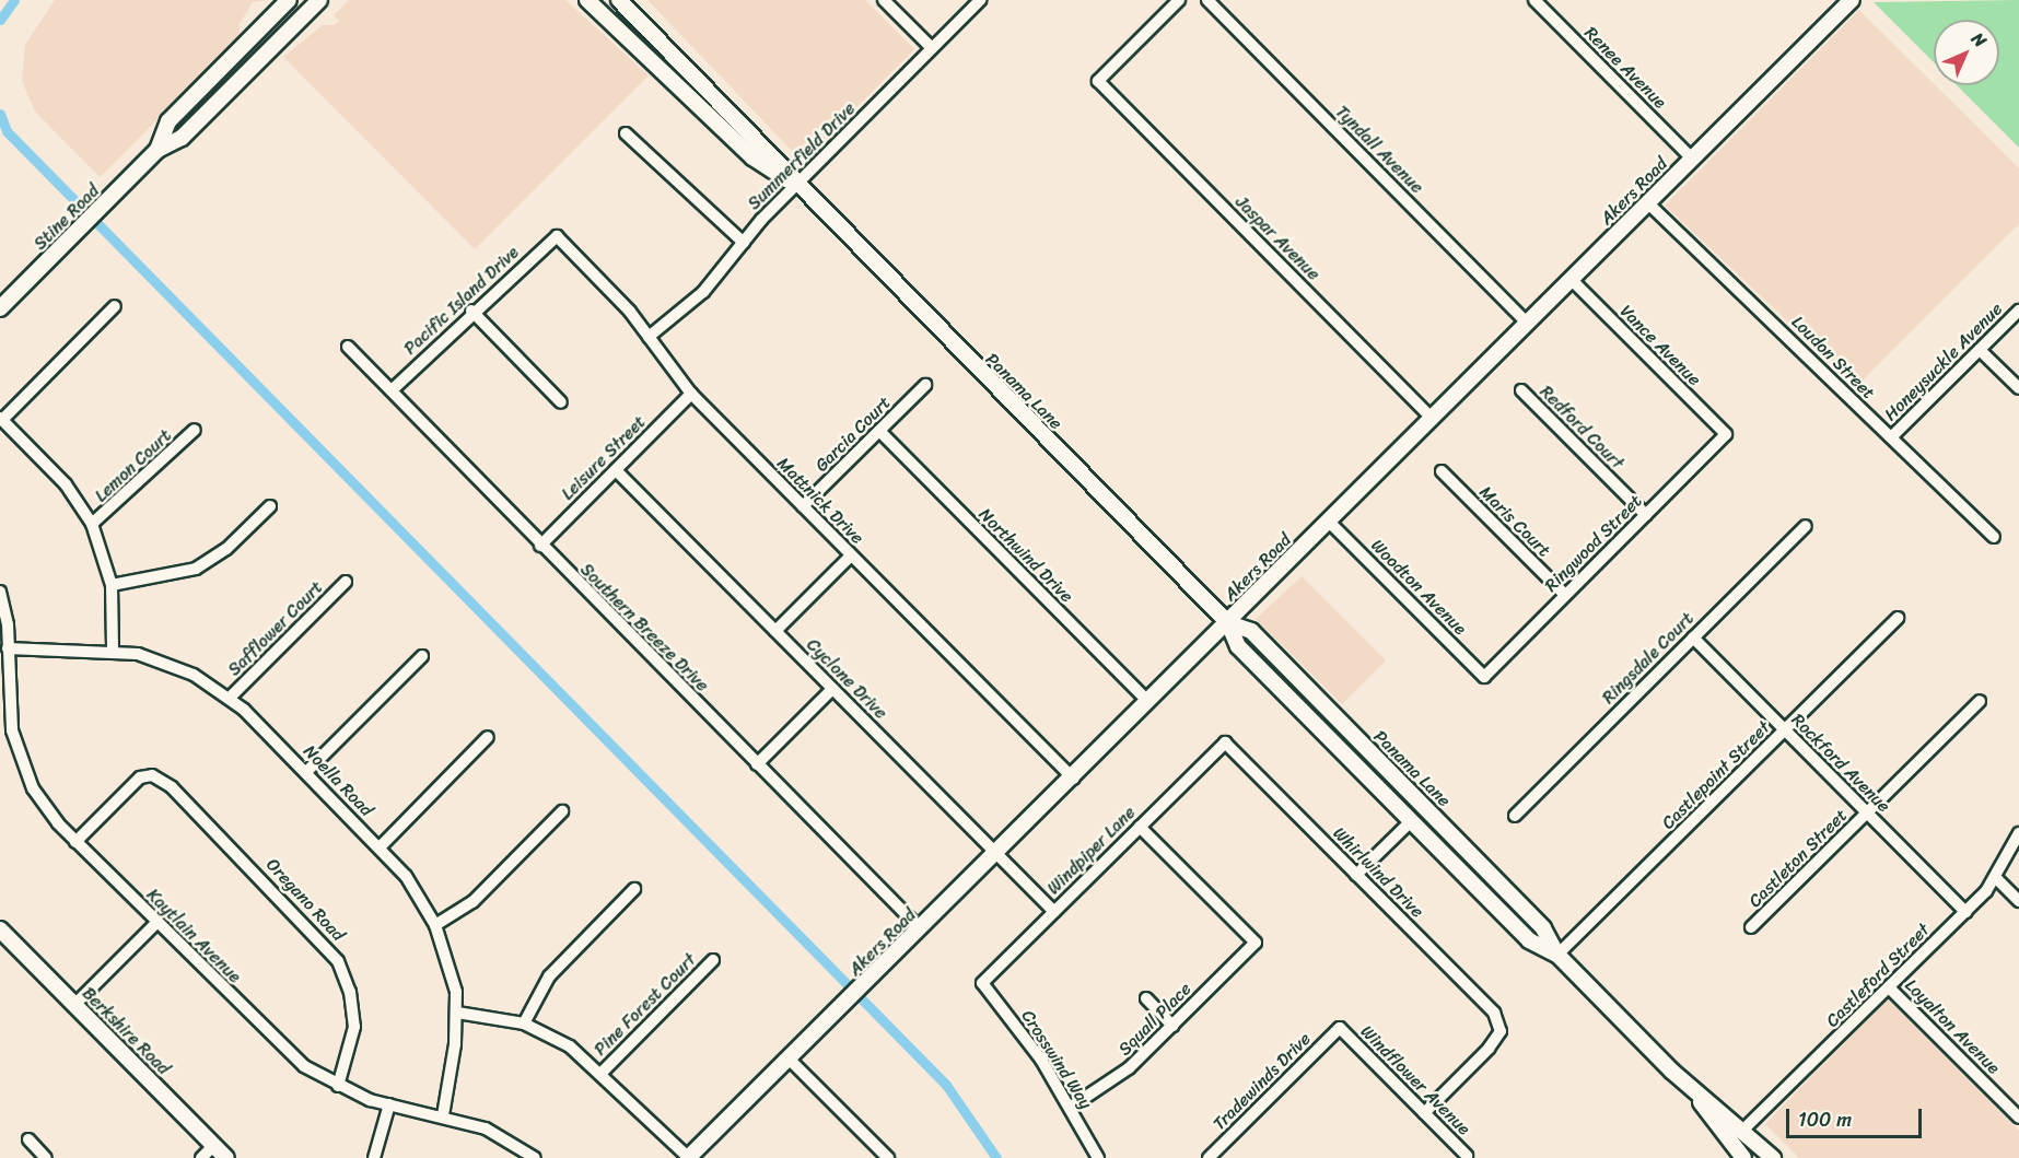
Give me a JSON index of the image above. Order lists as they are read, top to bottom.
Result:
{
  "streets": {
    "main road": [
      "Akers Road",
      "Stine Road",
      "Panama Lane",
      "Berkshire Road"
    ],
    "street": [
      "Renee Avenue",
      "Tyndall Avenue",
      "Summerfield Drive",
      "Jaspar Avenue",
      "Pacific Island Drive",
      "Vance Avenue",
      "Loudon Street",
      "Honeysuckle Avenue",
      "Redford Court",
      "Garcia Court",
      "Leisure Street",
      "Lemon Court",
      "Mattnick Drive",
      "Maris Court",
      "Ringwood Street",
      "Northwind Drive",
      "Woodton Avenue",
      "Southern Breeze Drive",
      "Safflower Court",
      "Ringsdale Court",
      "Cyclone Drive",
      "Rockford Avenue",
      "Castlepoint Street",
      "Noella Road",
      "Windpiper Lane",
      "Castleton Street",
      "Whirlwind Drive",
      "Oregano Road",
      "Kaytlain Avenue",
      "Castleford Street",
      "Pine Forest Court",
      "Squall Place",
      "Loyalton Avenue",
      "Crosswind Way",
      "Windflower Avenue",
      "Tradewinds Drive"
    ]
  },
  "crossings": [
    ["Renee Avenue", "Akers Road"],
    ["Tyndall Avenue", "Akers Road"],
    ["Summerfield Drive", "Panama Lane"],
    ["Summerfield Drive", "Mattnick Drive"],
    ["Akers Road", "Jaspar Avenue"],
    ["Akers Road", "Vance Avenue"],
    ["Akers Road", "Loudon Street"],
    ["Akers Road", "Panama Lane"],
    ["Akers Road", "Mattnick Drive"],
    ["Akers Road", "Northwind Drive"],
    ["Akers Road", "Woodton Avenue"],
    ["Akers Road", "Southern Breeze Drive"],
    ["Akers Road", "Cyclone Drive"],
    ["Pacific Island Drive", "Mattnick Drive"],
    ["Pacific Island Drive", "Southern Breeze Drive"],
    ["Vance Avenue", "Ringwood Street"],
    ["Loudon Street", "Honeysuckle Avenue"],
    ["Panama Lane", "Castlepoint Street"],
    ["Redford Court", "Ringwood Street"],
    ["Garcia Court", "Mattnick Drive"],
    ["Garcia Court", "Northwind Drive"],
    ["Leisure Street", "Mattnick Drive"],
    ["Leisure Street", "Southern Breeze Drive"],
    ["Leisure Street", "Cyclone Drive"],
    ["Maris Court", "Ringwood Street"],
    ["Ringwood Street", "Woodton Avenue"],
    ["Safflower Court", "Noella Road"],
    ["Ringsdale Court", "Rockford Avenue"],
    ["Cyclone Drive", "Windpiper Lane"],
    ["Rockford Avenue", "Castlepoint Street"],
    ["Rockford Avenue", "Castleton Street"],
    ["Rockford Avenue", "Castleford Street"],
    ["Noella Road", "Kaytlain Avenue"],
    ["Windpiper Lane", "Whirlwind Drive"],
    ["Windpiper Lane", "Squall Place"],
    ["Windpiper Lane", "Crosswind Way"],
    ["Whirlwind Drive", "Windflower Avenue"],
    ["Oregano Road", "Kaytlain Avenue"],
    ["Castleford Street", "Loyalton Avenue"],
    ["Squall Place", "Crosswind Way"],
    ["Windflower Avenue", "Tradewinds Drive"]
  ],
  "scale_bar": "100 m",
  "north": "top right"
}
